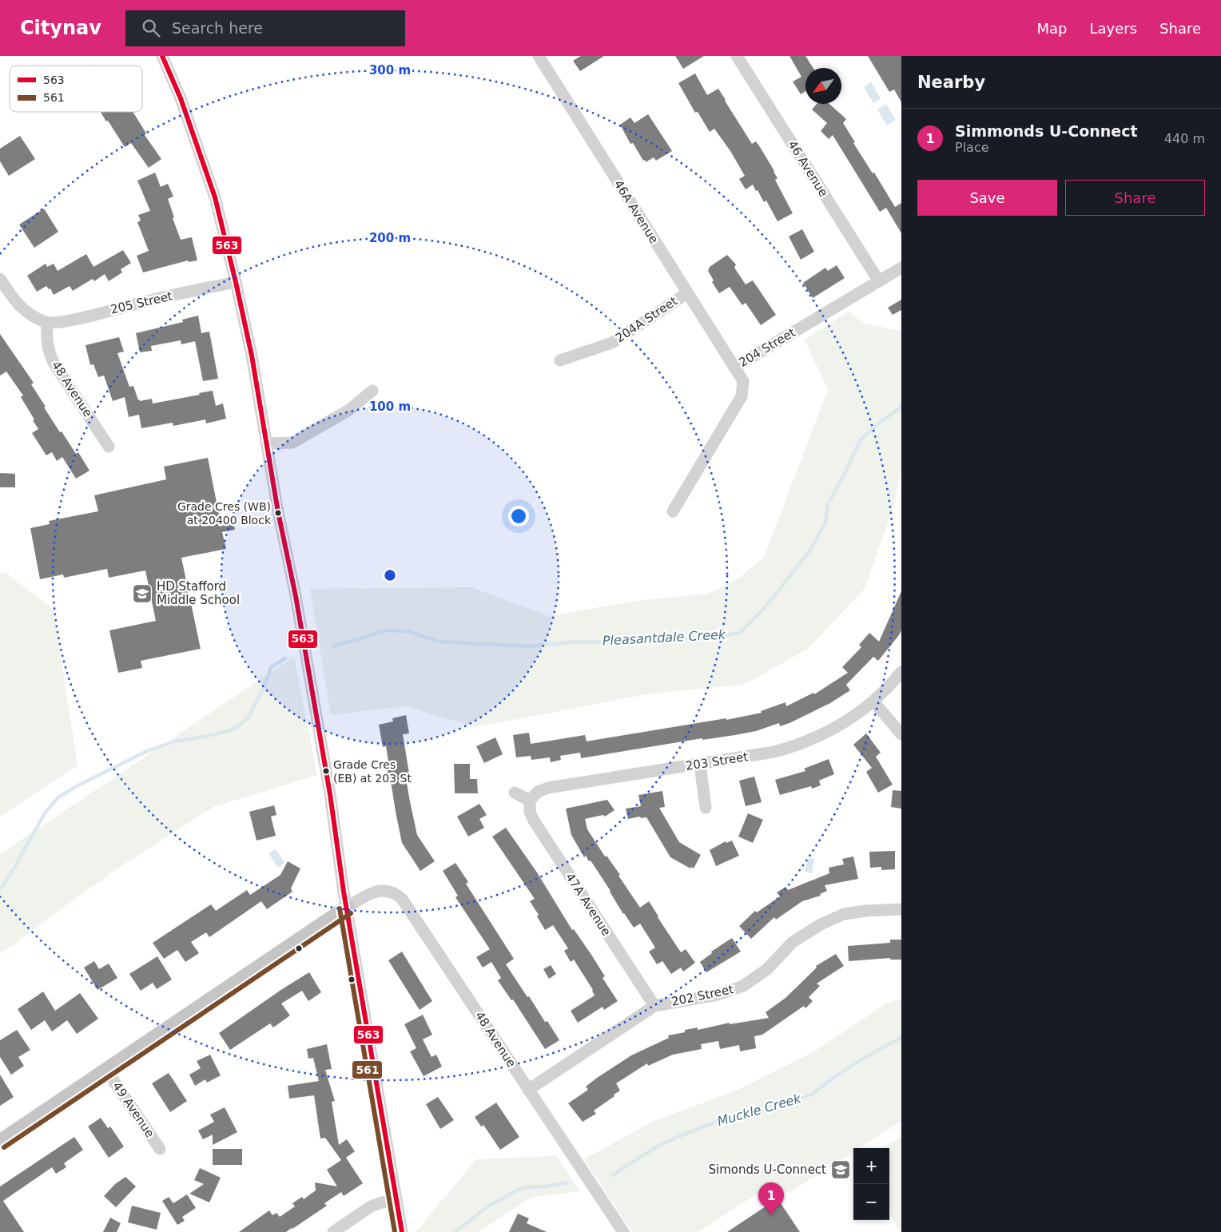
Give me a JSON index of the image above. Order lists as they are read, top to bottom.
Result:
{
  "streets": {
    "street": [
      "46 Avenue",
      "46A Avenue",
      "205 Street",
      "204A Street",
      "204 Street",
      "48 Avenue",
      "203 Street",
      "47A Avenue",
      "202 Street",
      "49 Avenue"
    ]
  },
  "crossings": [
    ["46 Avenue", "204 Street"],
    ["46A Avenue", "204A Street"],
    ["46A Avenue", "204 Street"],
    ["205 Street", "48 Avenue"],
    ["48 Avenue", "202 Street"],
    ["203 Street", "47A Avenue"],
    ["47A Avenue", "202 Street"]
  ],
  "water": ["Pleasantdale Creek", "Muckle Creek"],
  "places": {
    "other": ["Grade Cres (WB) at 20400 Block", "Grade Cres (EB) at 203 St"],
    "school or university": ["HD Stafford Middle School", "Simonds U-Connect"]
  },
  "lines": ["transit line 563", "transit line 561"],
  "legend": ["563", "561"],
  "north": "bottom left",
  "page": {
    "header": "Citynav",
    "search": "Search here",
    "nav": ["Map", "Layers", "Share"],
    "heading": "Nearby",
    "list": [
      {
        "mark": "1",
        "name": "Simmonds U-Connect",
        "note": "Place",
        "value": "440 m"
      }
    ],
    "buttons": ["Save", "Share"],
    "map_buttons": ["+", "−"],
    "pins": "1"
  },
  "rings": ["300 m", "200 m", "100 m"]
}
